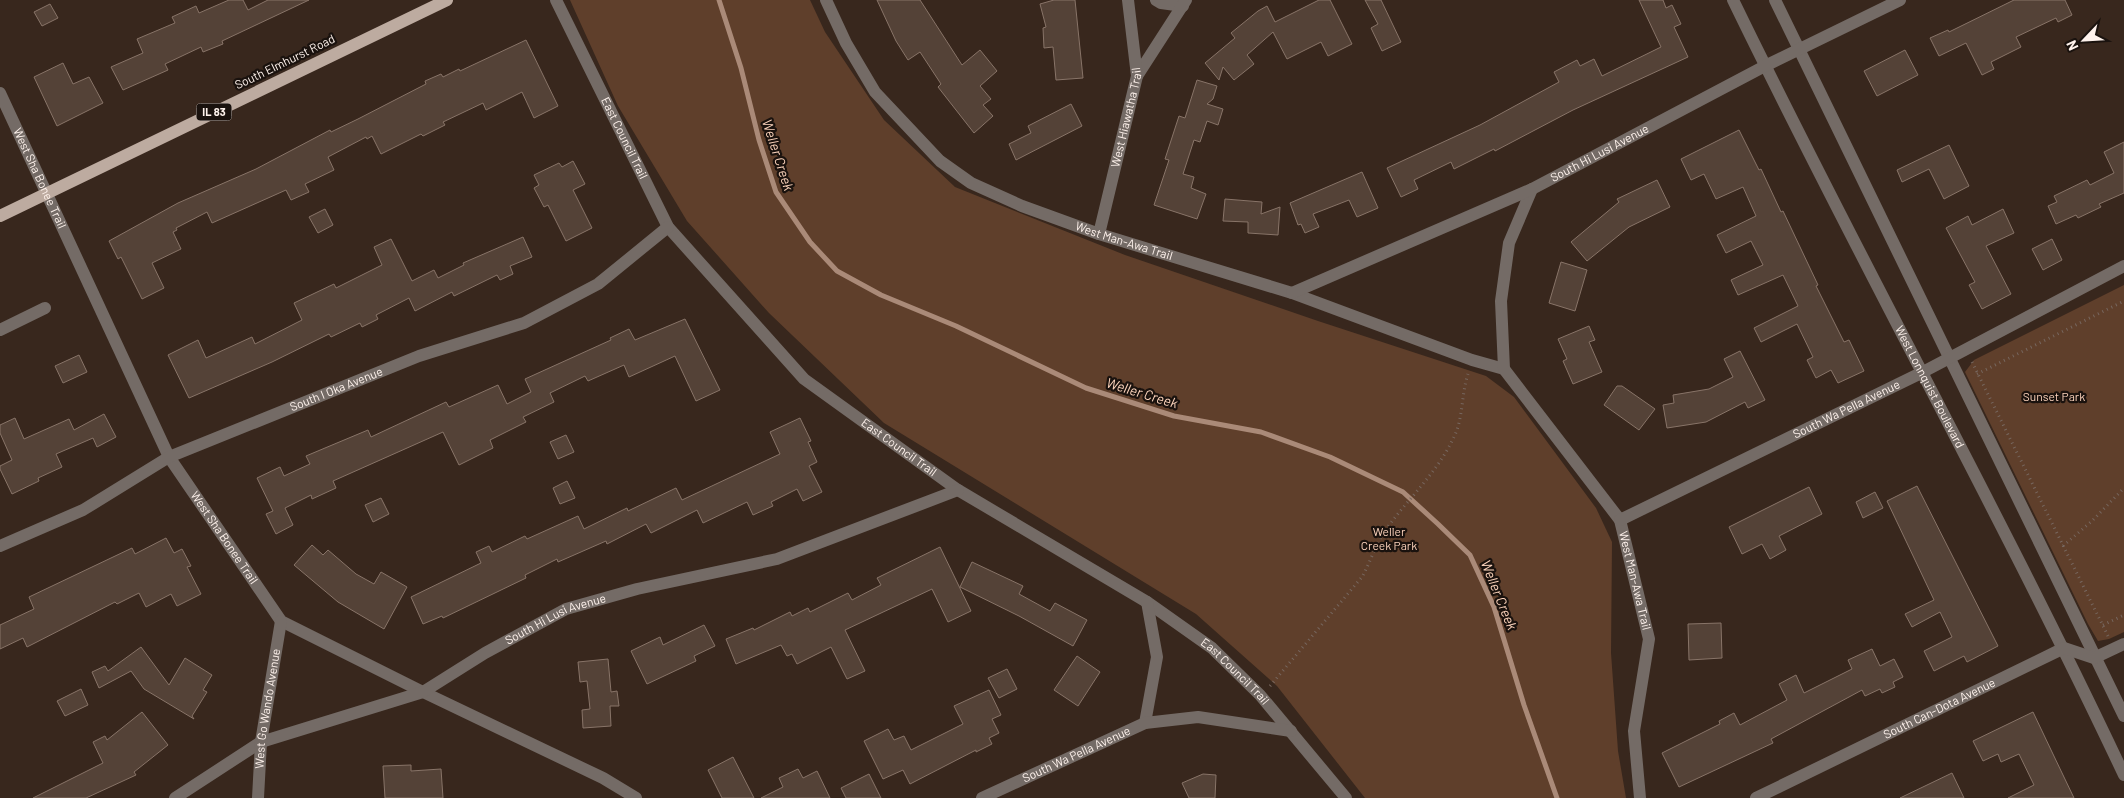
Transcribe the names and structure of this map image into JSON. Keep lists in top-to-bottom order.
{
  "streets": {
    "main road": ["South Elmhurst Road", "IL 83"],
    "street": [
      "West Hiawatha Trail",
      "East Council Trail",
      "South Hi Lusi Avenue",
      "West Sha Bonee Trail",
      "West Man-Awa Trail",
      "West Lonnquist Boulevard",
      "South I Oka Avenue",
      "South Wa Pella Avenue",
      "West Go Wando Avenue",
      "South Can-Dota Avenue"
    ]
  },
  "crossings": [
    ["South Elmhurst Road", "West Sha Bonee Trail"],
    ["West Hiawatha Trail", "West Man-Awa Trail"],
    ["East Council Trail", "South Hi Lusi Avenue"],
    ["East Council Trail", "South I Oka Avenue"],
    ["East Council Trail", "South Wa Pella Avenue"],
    ["South Hi Lusi Avenue", "West Sha Bonee Trail"],
    ["South Hi Lusi Avenue", "West Man-Awa Trail"],
    ["South Hi Lusi Avenue", "West Lonnquist Boulevard"],
    ["South Hi Lusi Avenue", "West Go Wando Avenue"],
    ["West Sha Bonee Trail", "South I Oka Avenue"],
    ["West Sha Bonee Trail", "West Go Wando Avenue"],
    ["West Man-Awa Trail", "South Wa Pella Avenue"],
    ["West Lonnquist Boulevard", "South Wa Pella Avenue"],
    ["West Lonnquist Boulevard", "South Can-Dota Avenue"]
  ],
  "water": ["Weller Creek"],
  "parks": ["Sunset Park", "Weller Creek Park"],
  "north": "bottom left"
}
